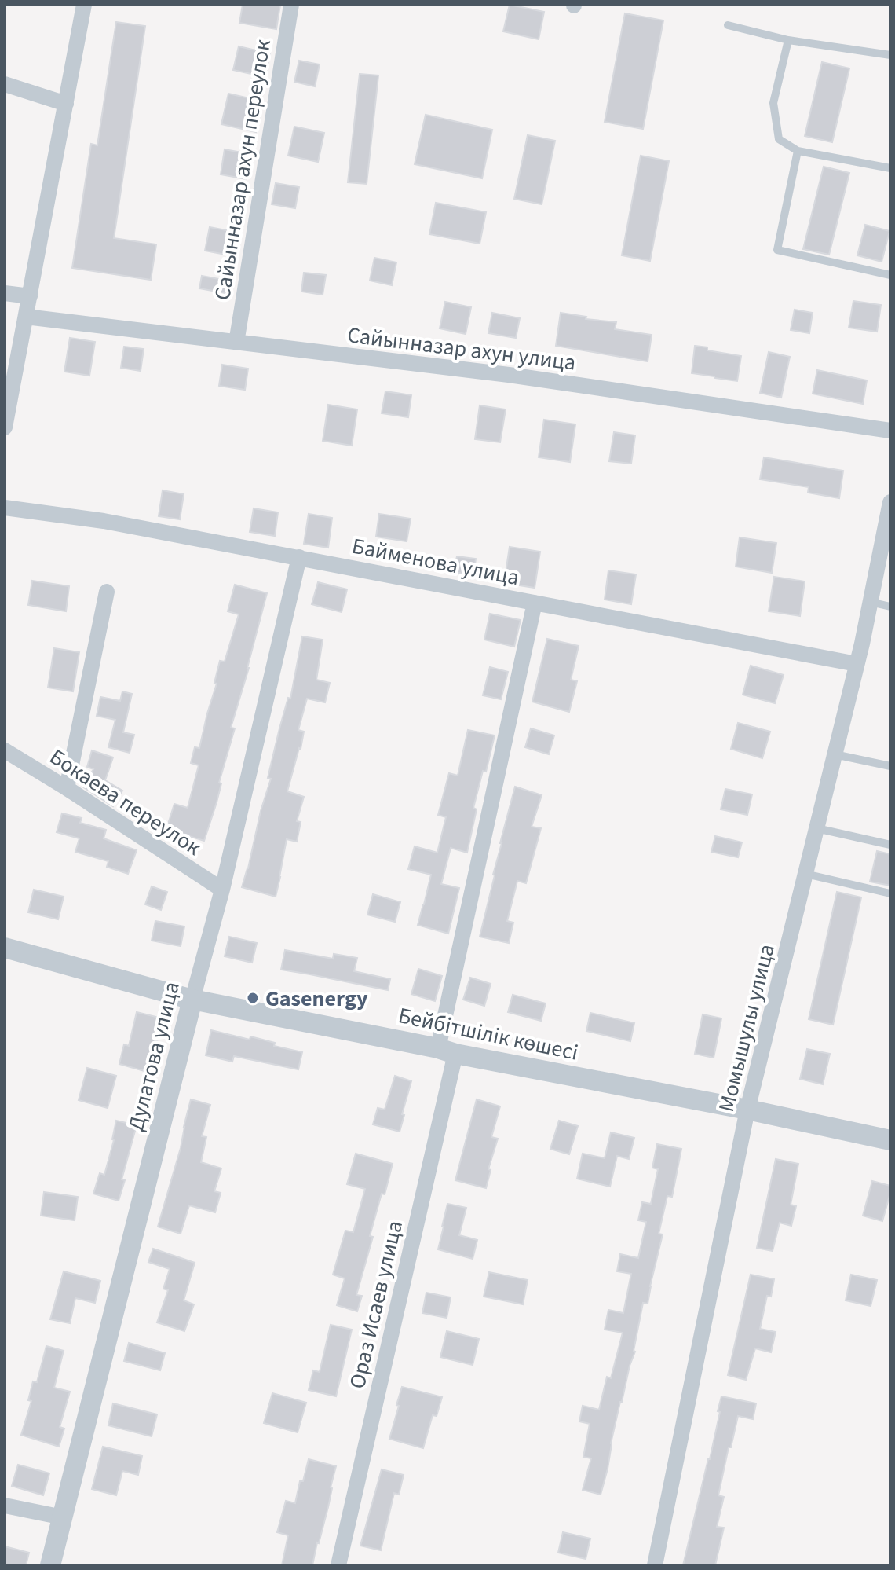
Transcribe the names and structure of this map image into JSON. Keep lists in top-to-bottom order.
{
  "streets": {
    "street": [
      "Сайынназар ахун переулок",
      "Сайынназар ахун улица",
      "Байменова улица",
      "Бокаева переулок",
      "Момышулы улица",
      "Бейбітшілік көшесі",
      "Дулатова улица",
      "Ораз Исаев улица"
    ]
  },
  "crossings": [
    ["Сайынназар ахун переулок", "Сайынназар ахун улица"],
    ["Байменова улица", "Момышулы улица"],
    ["Байменова улица", "Дулатова улица"],
    ["Байменова улица", "Ораз Исаев улица"],
    ["Бокаева переулок", "Дулатова улица"],
    ["Момышулы улица", "Бейбітшілік көшесі"],
    ["Бейбітшілік көшесі", "Дулатова улица"],
    ["Бейбітшілік көшесі", "Ораз Исаев улица"]
  ],
  "places": ["Gasenergy"]
}
